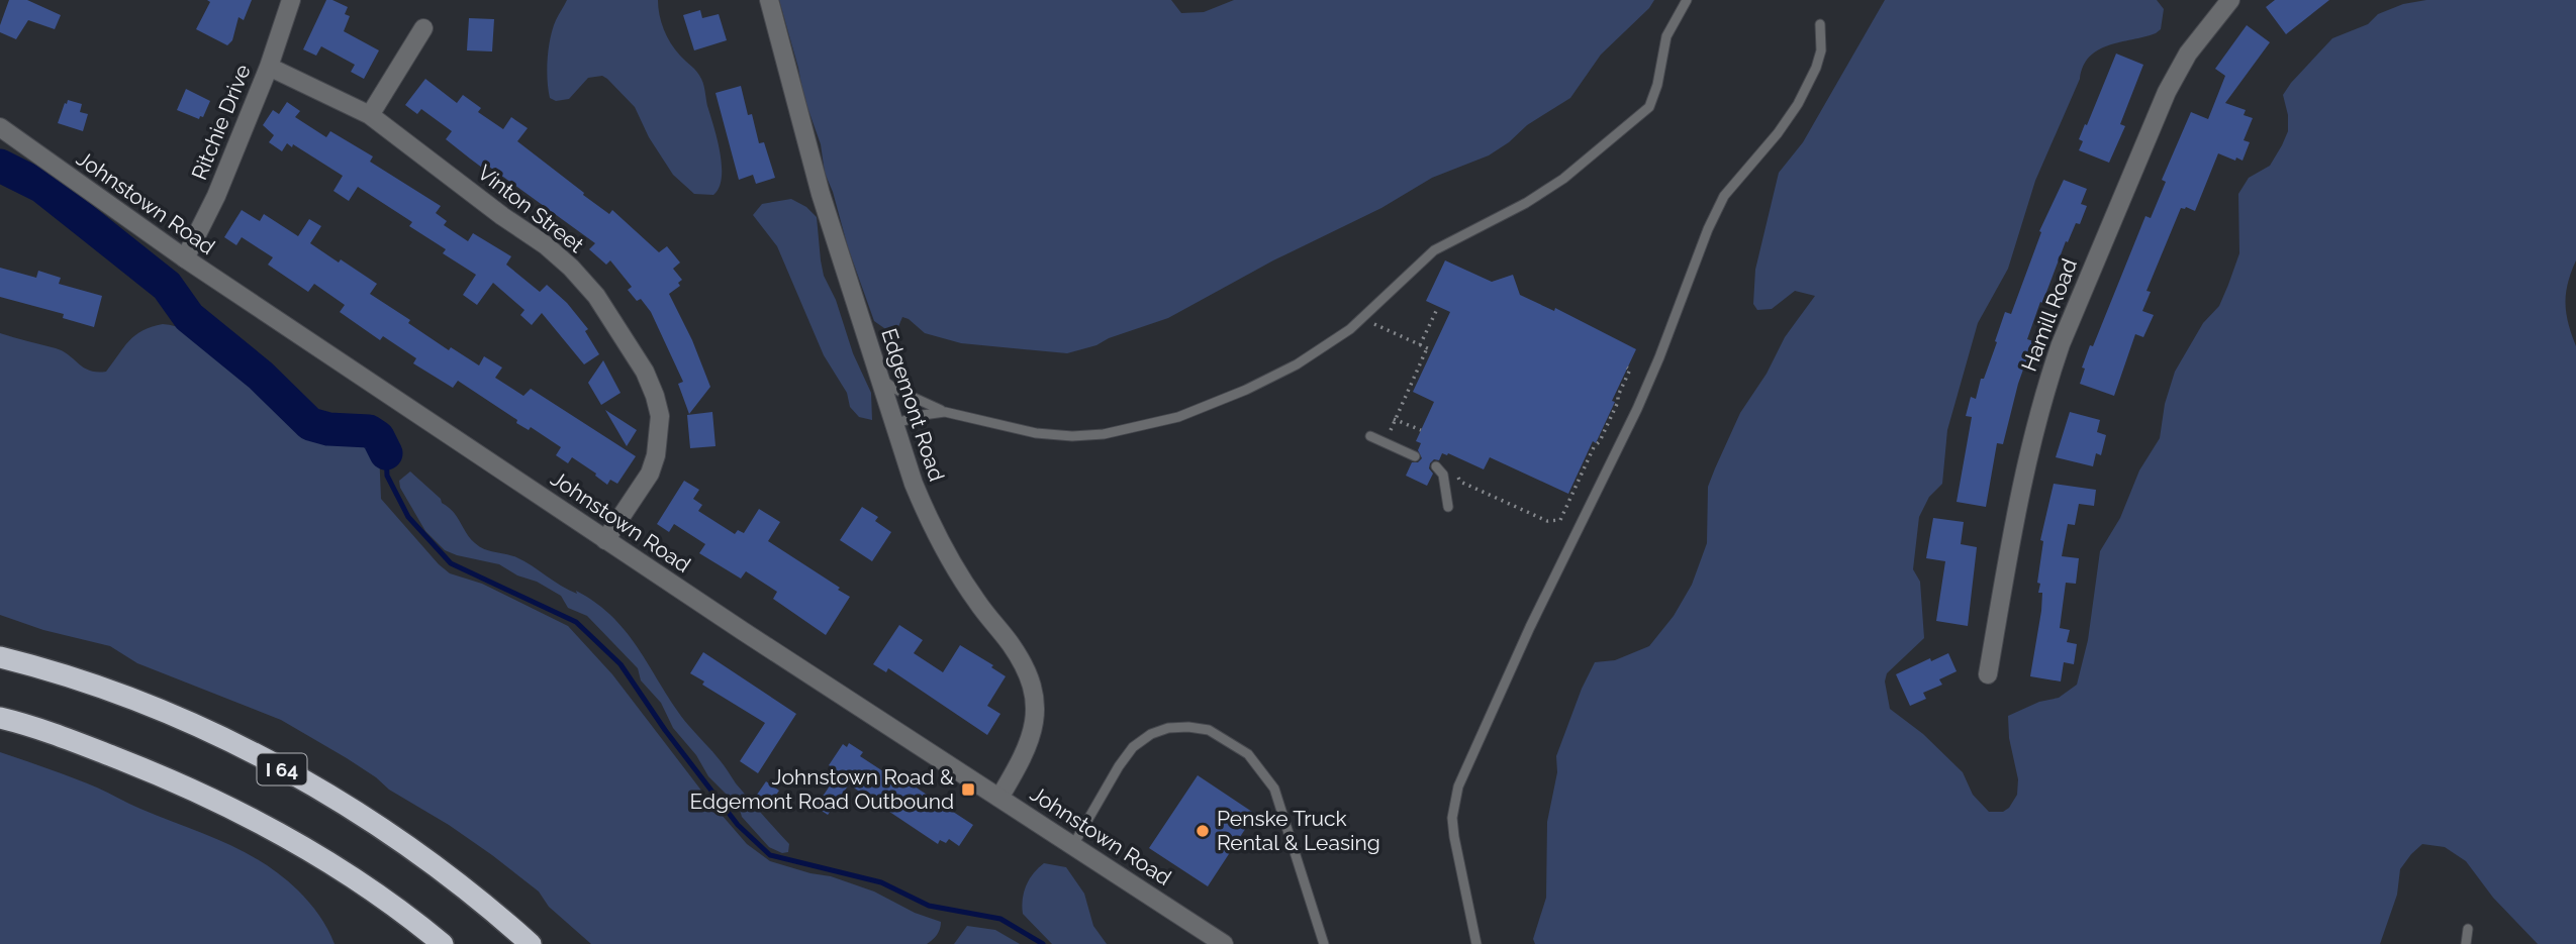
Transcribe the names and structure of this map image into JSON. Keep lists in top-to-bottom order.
{
  "streets": {
    "highway": ["I 64"],
    "street": [
      "Ritchie Drive",
      "Johnstown Road",
      "Vinton Street",
      "Hamill Road",
      "Edgemont Road"
    ]
  },
  "crossings": [
    ["Ritchie Drive", "Johnstown Road"],
    ["Ritchie Drive", "Vinton Street"],
    ["Johnstown Road", "Vinton Street"],
    ["Johnstown Road", "Edgemont Road"]
  ],
  "places": {
    "transit": ["Johnstown Road & Edgemont Road Outbound"],
    "other": ["Penske Truck Rental & Leasing"]
  }
}
